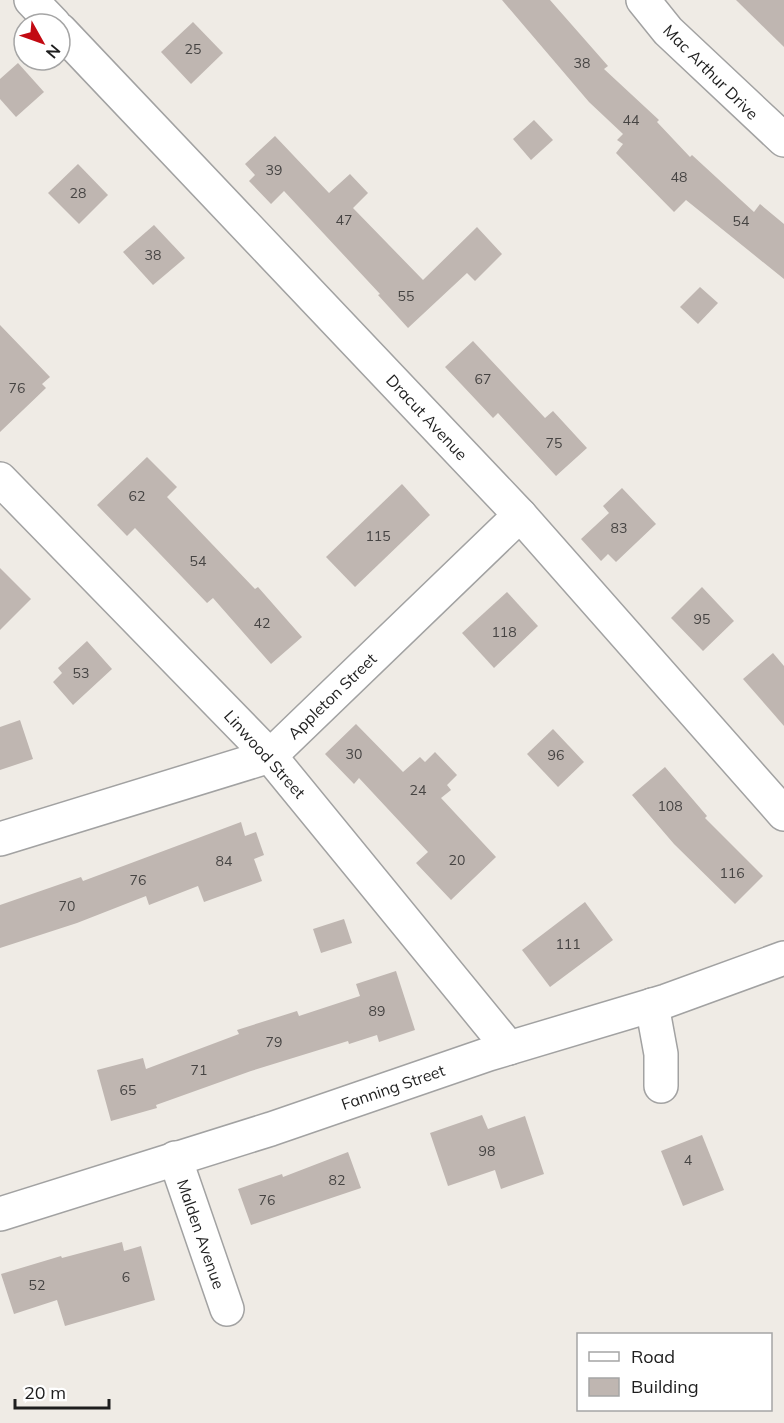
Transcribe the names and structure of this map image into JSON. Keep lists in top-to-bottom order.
{
  "streets": {
    "street": [
      "Mac Arthur Drive",
      "Dracut Avenue",
      "Appleton Street",
      "Linwood Street",
      "Fanning Street",
      "Malden Avenue"
    ]
  },
  "crossings": [
    ["Dracut Avenue", "Appleton Street"],
    ["Appleton Street", "Linwood Street"],
    ["Linwood Street", "Fanning Street"],
    ["Fanning Street", "Malden Avenue"]
  ],
  "house_numbers": [
    "25",
    "38",
    "44",
    "39",
    "48",
    "28",
    "47",
    "54",
    "38",
    "55",
    "67",
    "76",
    "75",
    "62",
    "83",
    "115",
    "54",
    "95",
    "42",
    "118",
    "53",
    "30",
    "96",
    "24",
    "108",
    "20",
    "84",
    "116",
    "76",
    "70",
    "111",
    "89",
    "79",
    "71",
    "65",
    "98",
    "4",
    "82",
    "76",
    "6",
    "52"
  ],
  "legend": ["Road", "Building"],
  "scale_bar": "20 m",
  "north": "bottom right"
}
